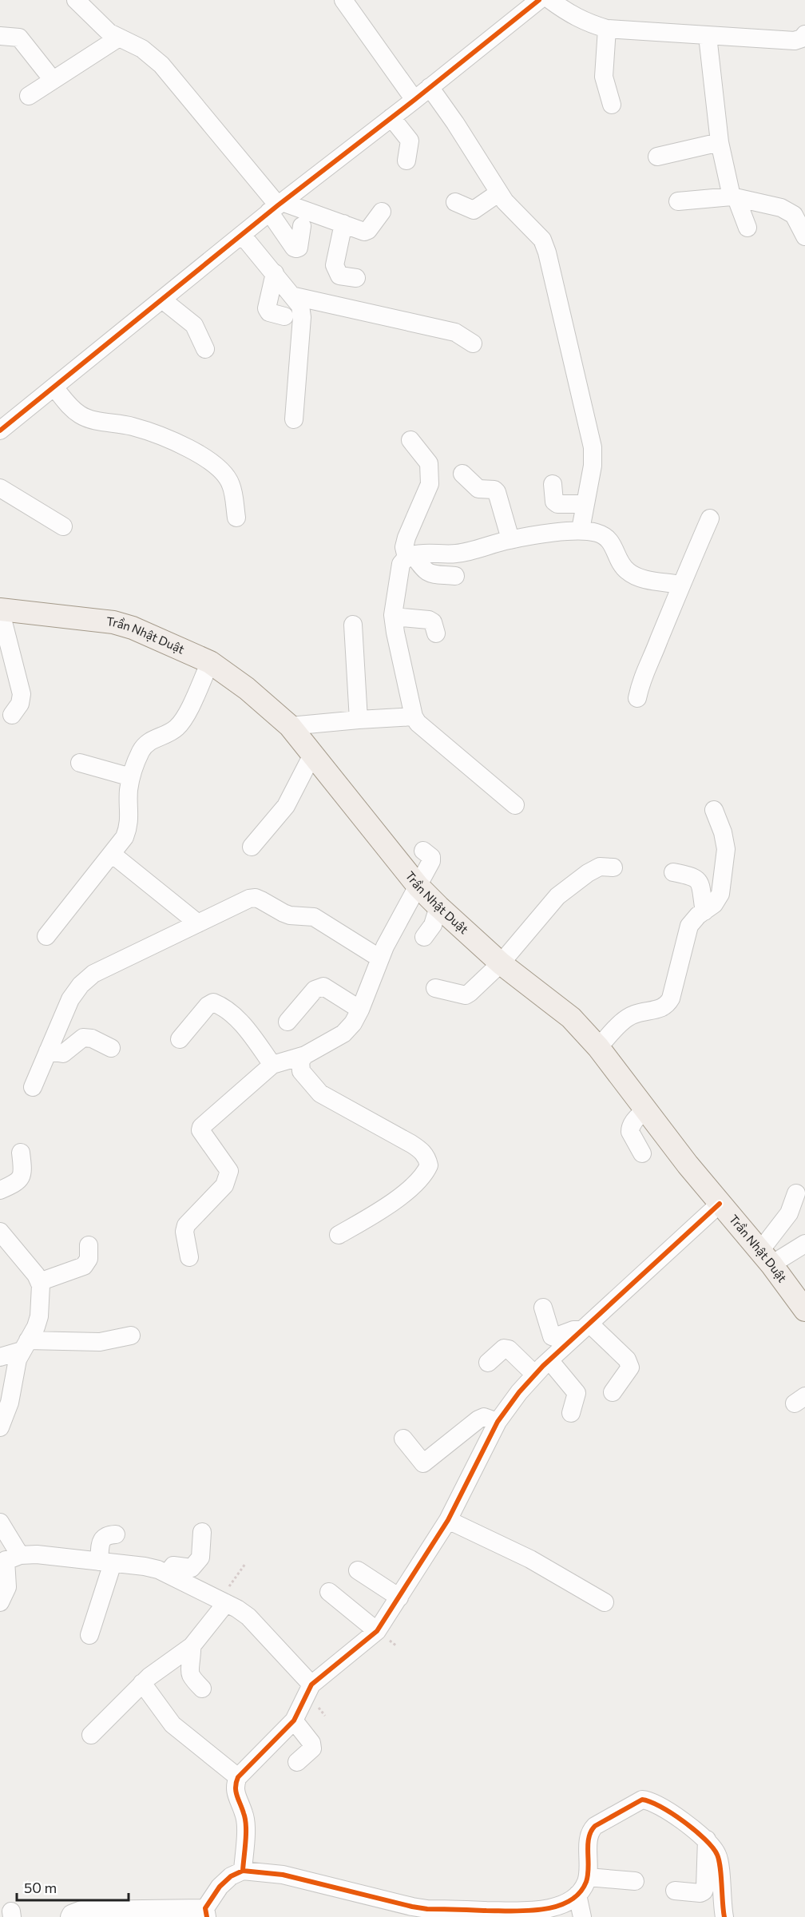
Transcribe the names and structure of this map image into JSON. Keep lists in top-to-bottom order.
{
  "streets": {
    "main road": ["Trần Nhật Duật"]
  },
  "scale_bar": "50 m"
}
